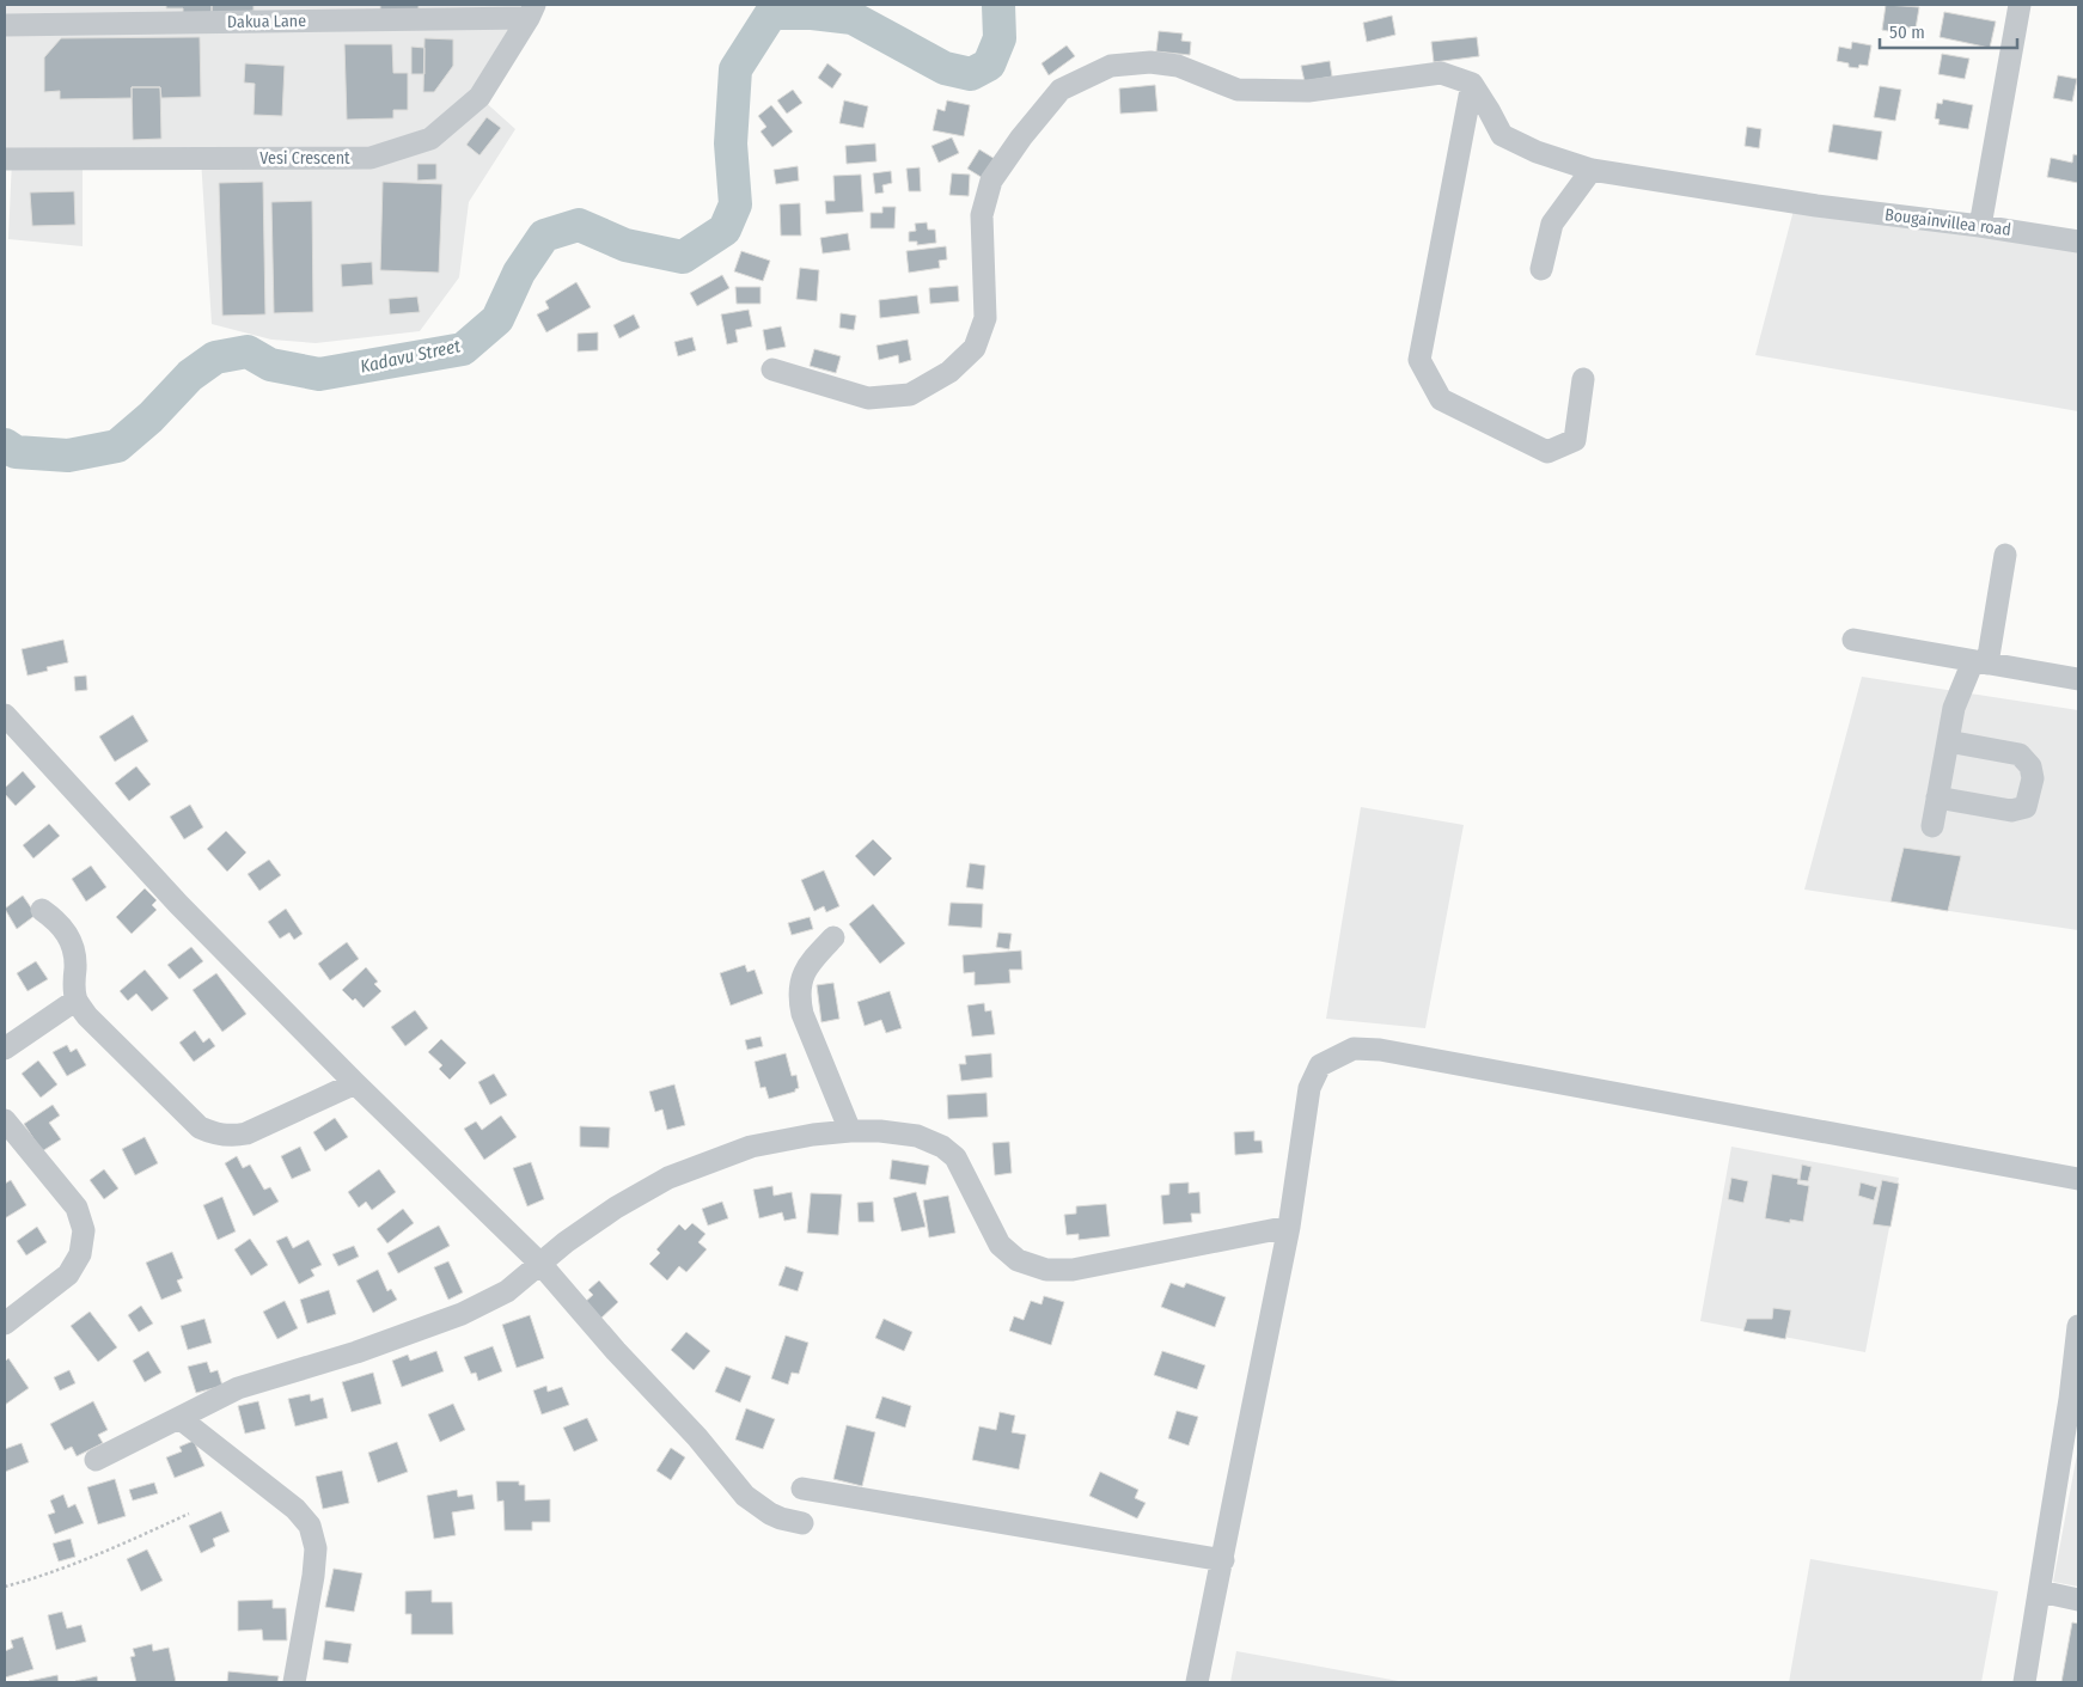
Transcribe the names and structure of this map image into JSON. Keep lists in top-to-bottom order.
{
  "streets": {
    "street": ["Dakua Lane", "Vesi Crescent", "Bougainvillea road"]
  },
  "crossings": [
    ["Dakua Lane", "Vesi Crescent"]
  ],
  "water": ["Kadavu Street"],
  "scale_bar": "50 m"
}
